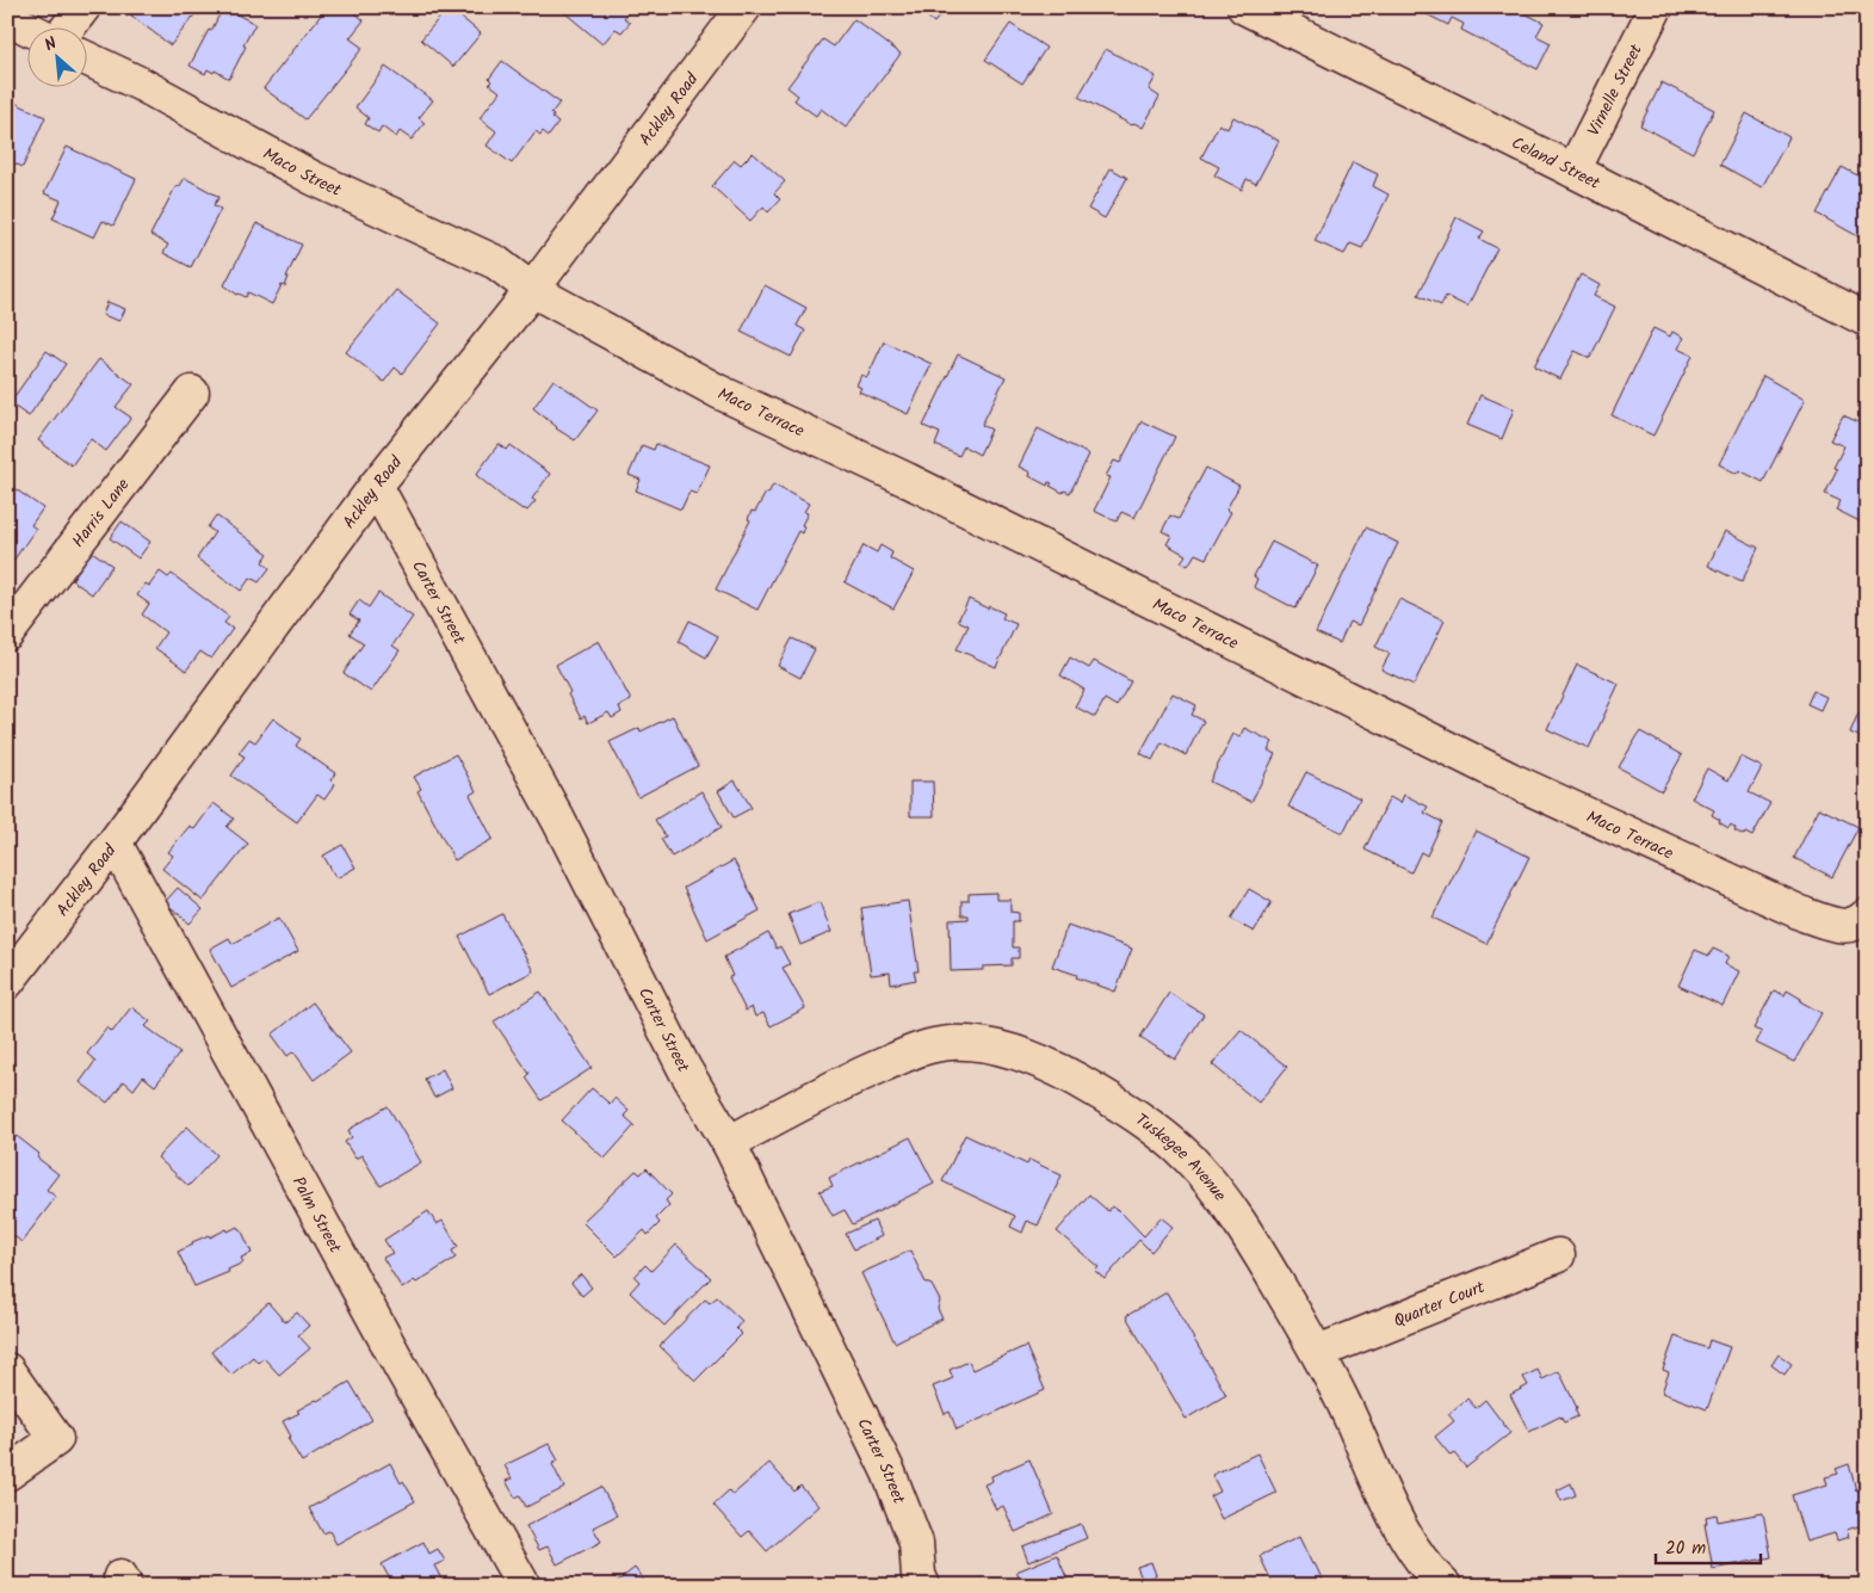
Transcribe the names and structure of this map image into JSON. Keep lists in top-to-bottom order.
{
  "streets": {
    "street": [
      "Virnelle Street",
      "Ackley Road",
      "Celand Street",
      "Maco Street",
      "Maco Terrace",
      "Harris Lane",
      "Carter Street",
      "Tuskegee Avenue",
      "Palm Street",
      "Quarter Court"
    ]
  },
  "crossings": [
    ["Virnelle Street", "Celand Street"],
    ["Ackley Road", "Maco Street"],
    ["Ackley Road", "Maco Terrace"],
    ["Ackley Road", "Carter Street"],
    ["Ackley Road", "Palm Street"],
    ["Maco Street", "Maco Terrace"],
    ["Carter Street", "Tuskegee Avenue"],
    ["Tuskegee Avenue", "Quarter Court"]
  ],
  "scale_bar": "20 m",
  "north": "top left"
}
